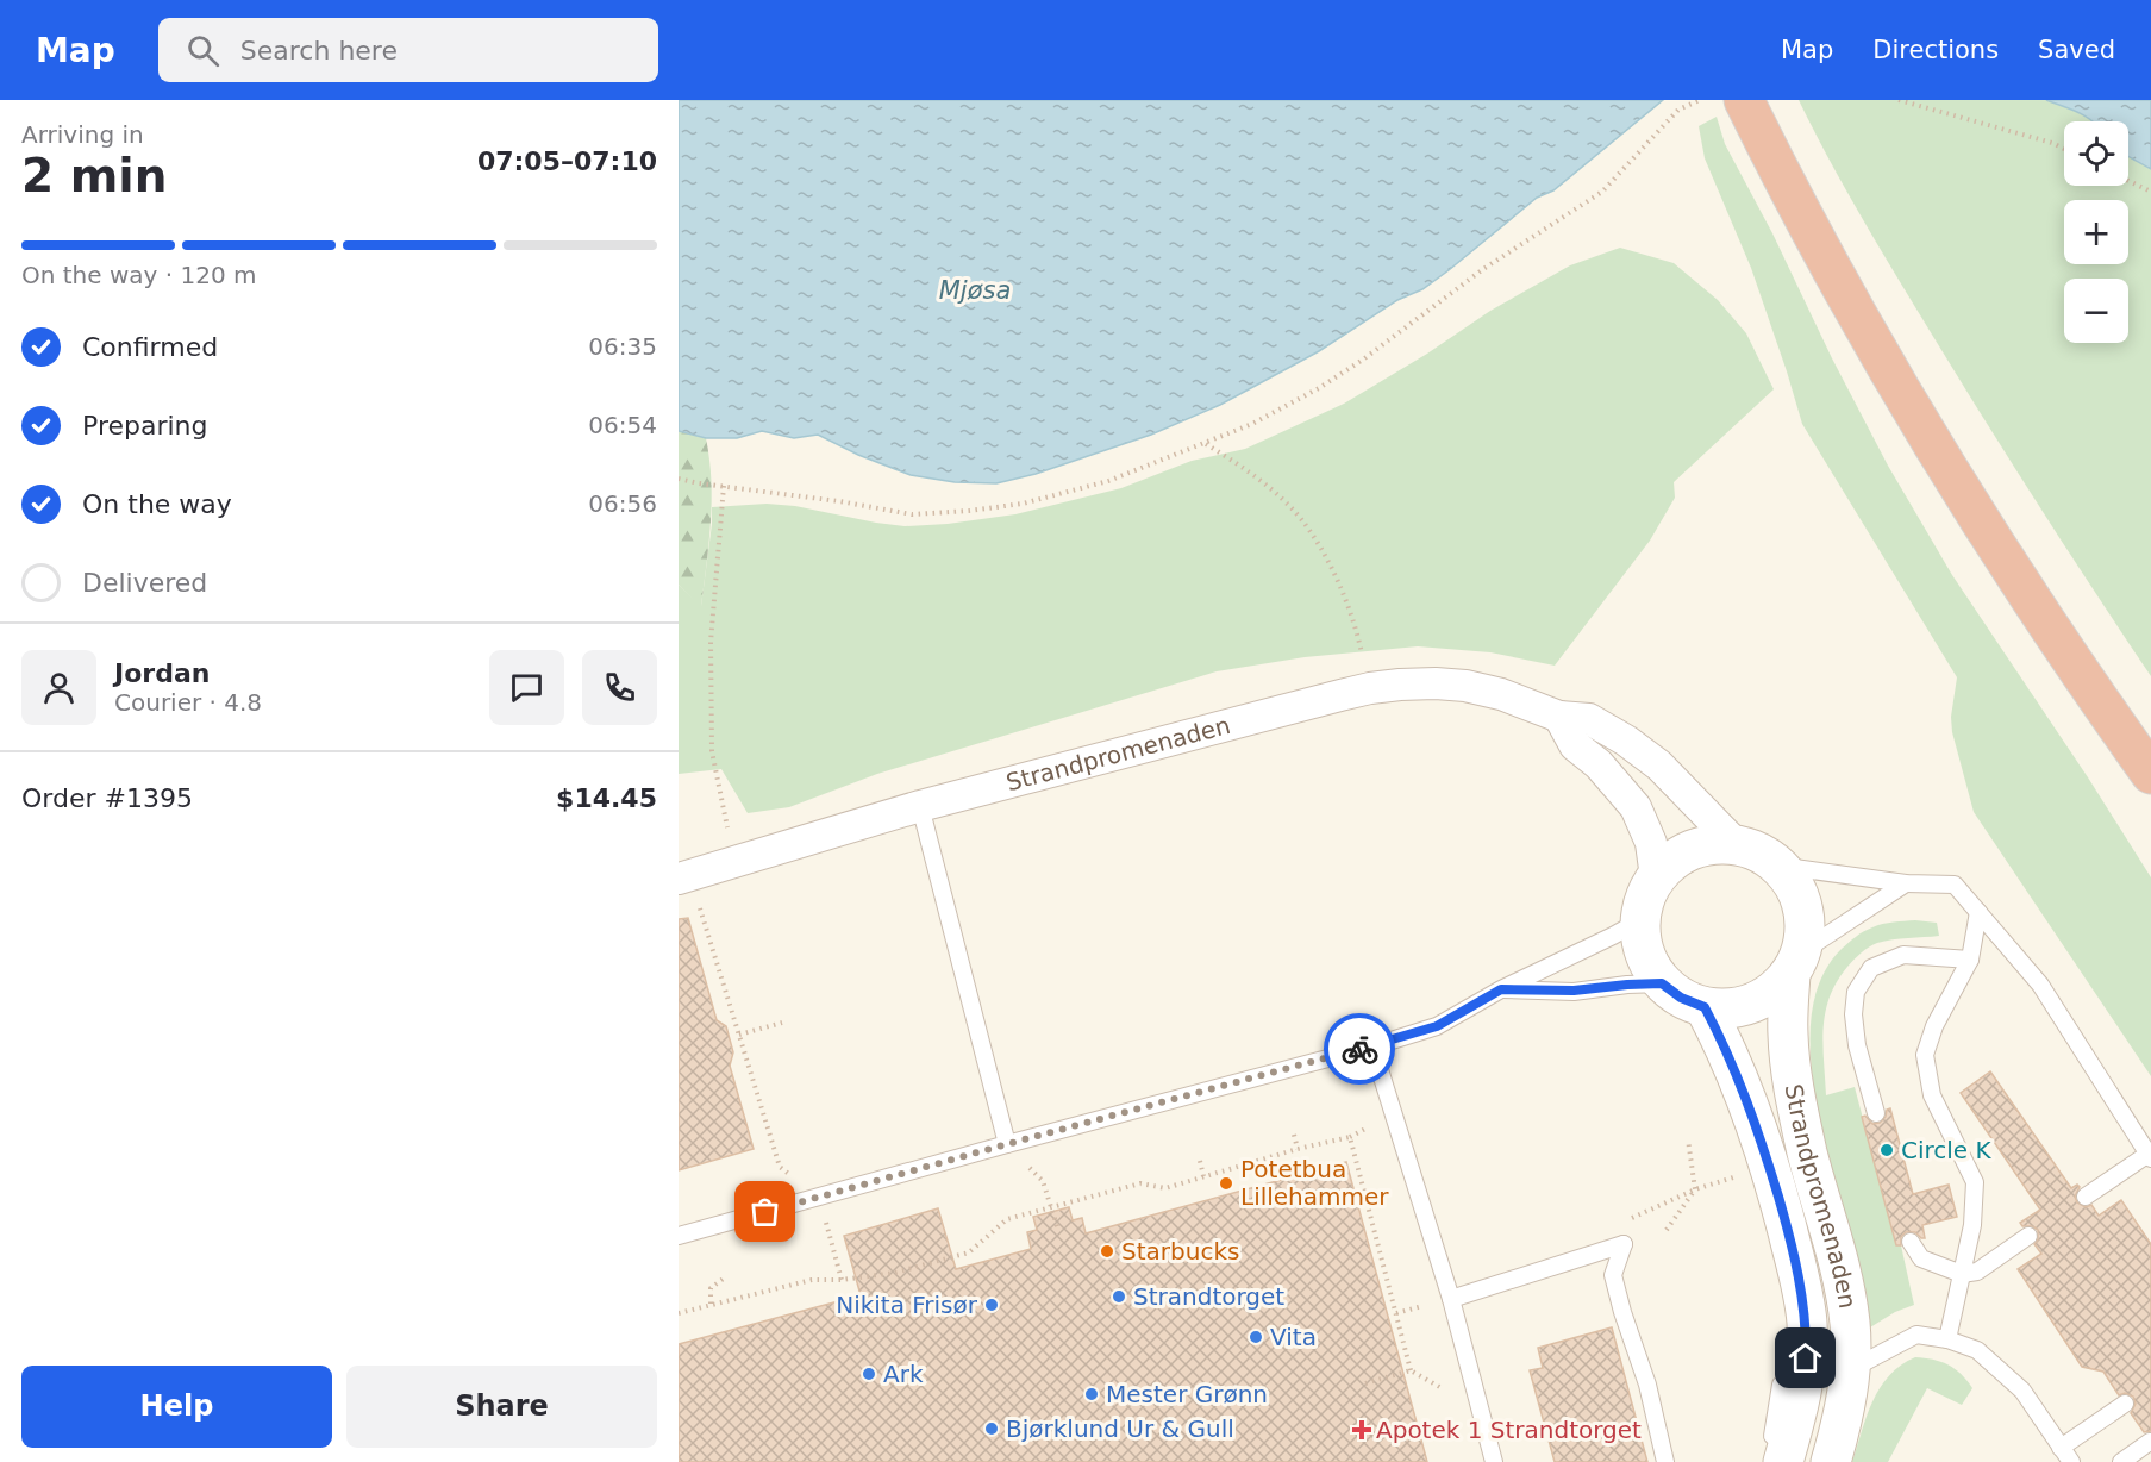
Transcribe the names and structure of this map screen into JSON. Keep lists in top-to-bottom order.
{
  "streets": {
    "street": ["Strandpromenaden"]
  },
  "water": ["Mjøsa"],
  "places": {
    "other": [
      "Circle K",
      "Potetbua Lillehammer",
      "Starbucks",
      "Strandtorget",
      "Nikita Frisør",
      "Vita",
      "Ark",
      "Mester Grønn",
      "Bjørklund Ur & Gull"
    ],
    "health": ["Apotek 1 Strandtorget"]
  },
  "page": {
    "header": "Map",
    "search": "Search here",
    "nav": ["Map", "Directions", "Saved"],
    "heading": ["2 min", "Arriving in", "07:05–07:10"],
    "panel": [
      "Jordan",
      "Courier · 4.8",
      "Order #1395",
      "$14.45"
    ],
    "map_buttons": ["+", "−"],
    "bar": "On the way · 120 m",
    "list": [
      ["Confirmed", "06:35"],
      ["Preparing", "06:54"],
      ["On the way", "06:56"],
      "Delivered"
    ],
    "buttons": ["Help", "Share"]
  }
}
